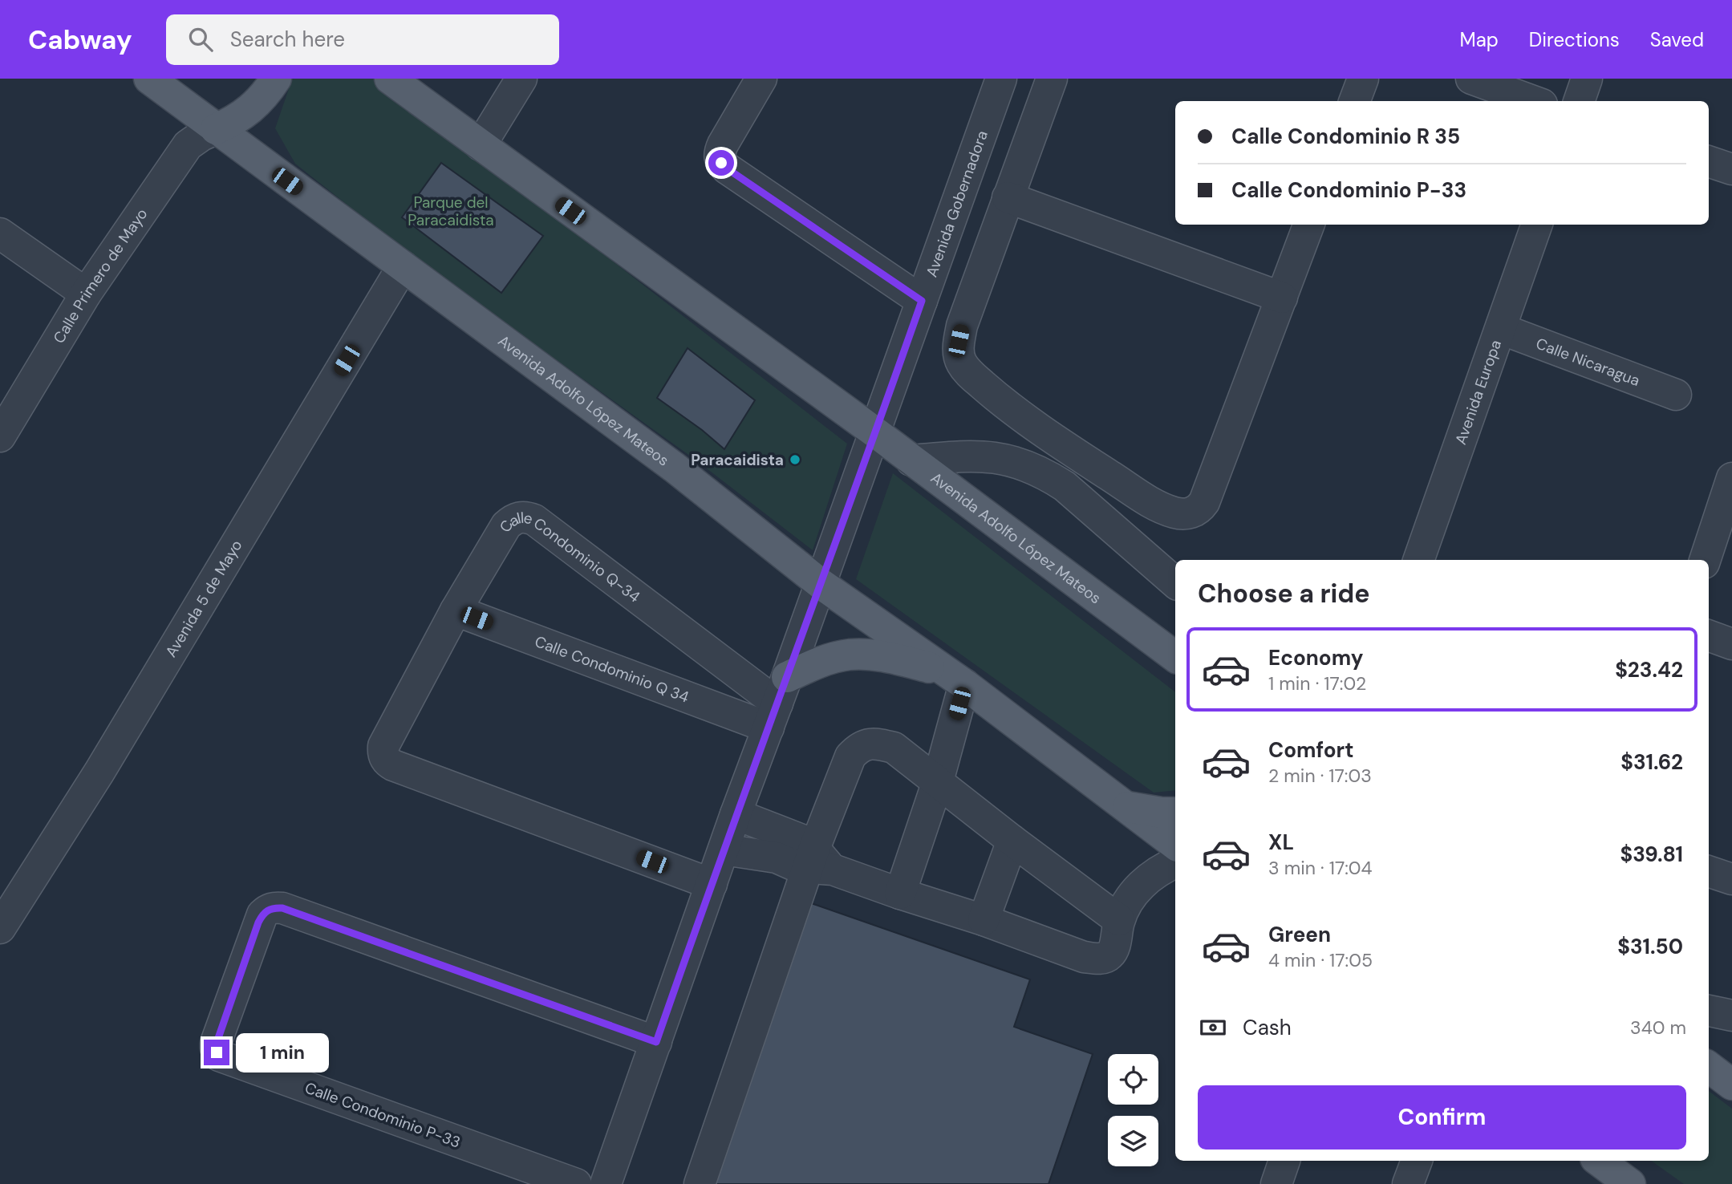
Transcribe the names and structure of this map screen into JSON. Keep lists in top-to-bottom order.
{
  "streets": {
    "main road": ["Avenida Adolfo López Mateos"],
    "street": [
      "Avenida Gobernadora",
      "Calle Primero de Mayo",
      "Calle Nicaragua",
      "Avenida Europa",
      "Calle Condominio Q-34",
      "Avenida 5 de Mayo",
      "Calle Condominio Q 34",
      "Calle Condominio P-33"
    ]
  },
  "crossings": [
    ["Avenida Gobernadora", "Avenida Adolfo López Mateos"],
    ["Avenida Gobernadora", "Calle Condominio Q-34"],
    ["Avenida Gobernadora", "Calle Condominio Q 34"],
    ["Avenida Gobernadora", "Calle Condominio P-33"],
    ["Calle Primero de Mayo", "Avenida Adolfo López Mateos"],
    ["Calle Nicaragua", "Avenida Europa"],
    ["Avenida Adolfo López Mateos", "Avenida 5 de Mayo"],
    ["Calle Condominio Q-34", "Calle Condominio Q 34"]
  ],
  "parks": ["Parque del Paracaidista"],
  "places": ["Paracaidista"],
  "page": {
    "header": "Cabway",
    "search": "Search here",
    "nav": ["Map", "Directions", "Saved"],
    "banner": ["Calle Condominio R 35", "Calle Condominio P-33"],
    "heading": "Choose a ride",
    "list": [
      {
        "name": "Economy",
        "note": "1 min · 17:02",
        "value": "$23.42"
      },
      {
        "name": "Comfort",
        "note": "2 min · 17:03",
        "value": "$31.62"
      },
      {
        "name": "XL",
        "note": "3 min · 17:04",
        "value": "$39.81"
      },
      {
        "name": "Green",
        "note": "4 min · 17:05",
        "value": "$31.50"
      }
    ],
    "pay": ["Cash", "340 m"],
    "bubble": "1 min",
    "buttons": "Confirm"
  }
}
